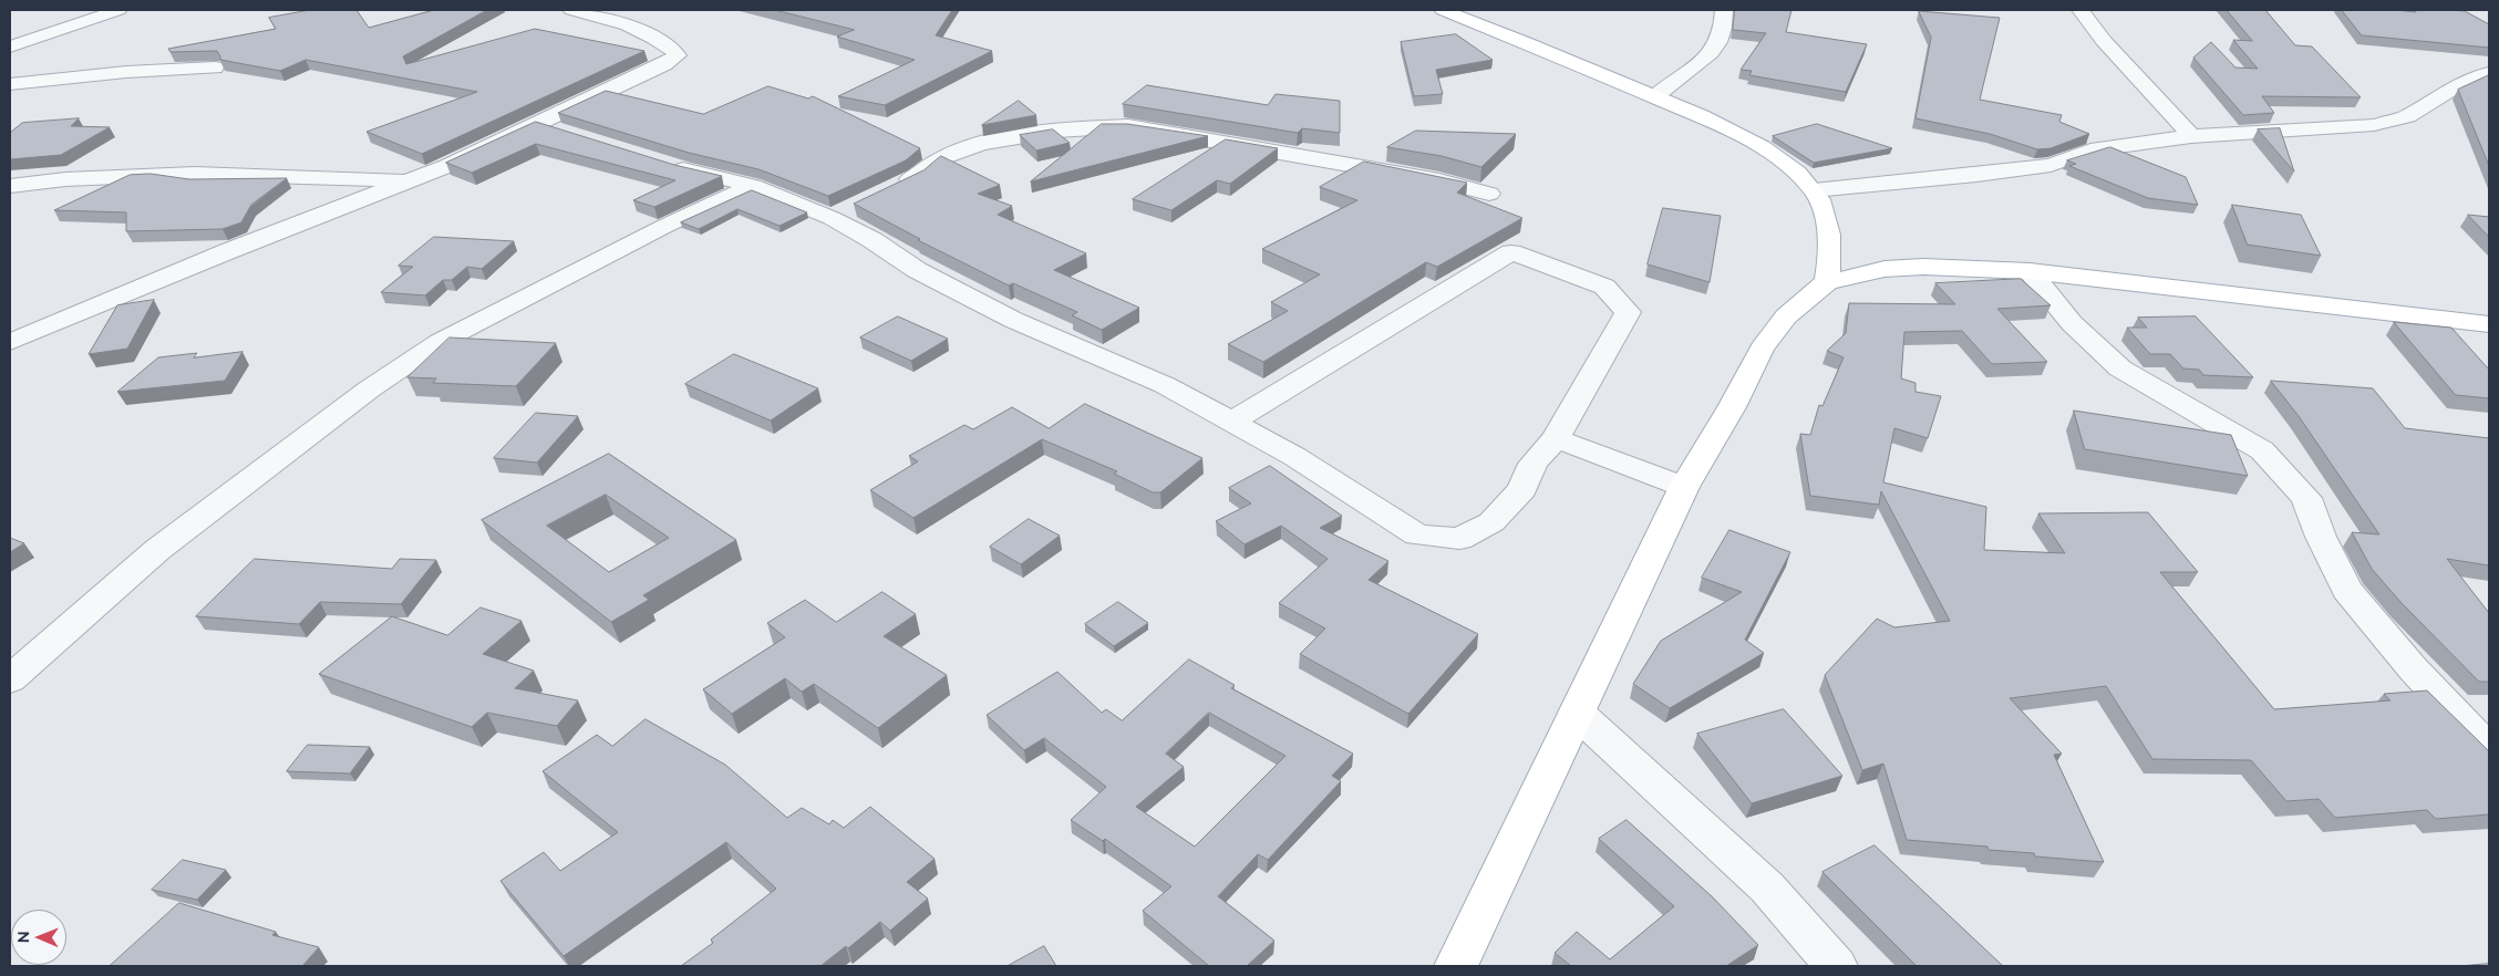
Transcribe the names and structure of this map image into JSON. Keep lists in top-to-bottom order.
{
  "north": "left"
}
